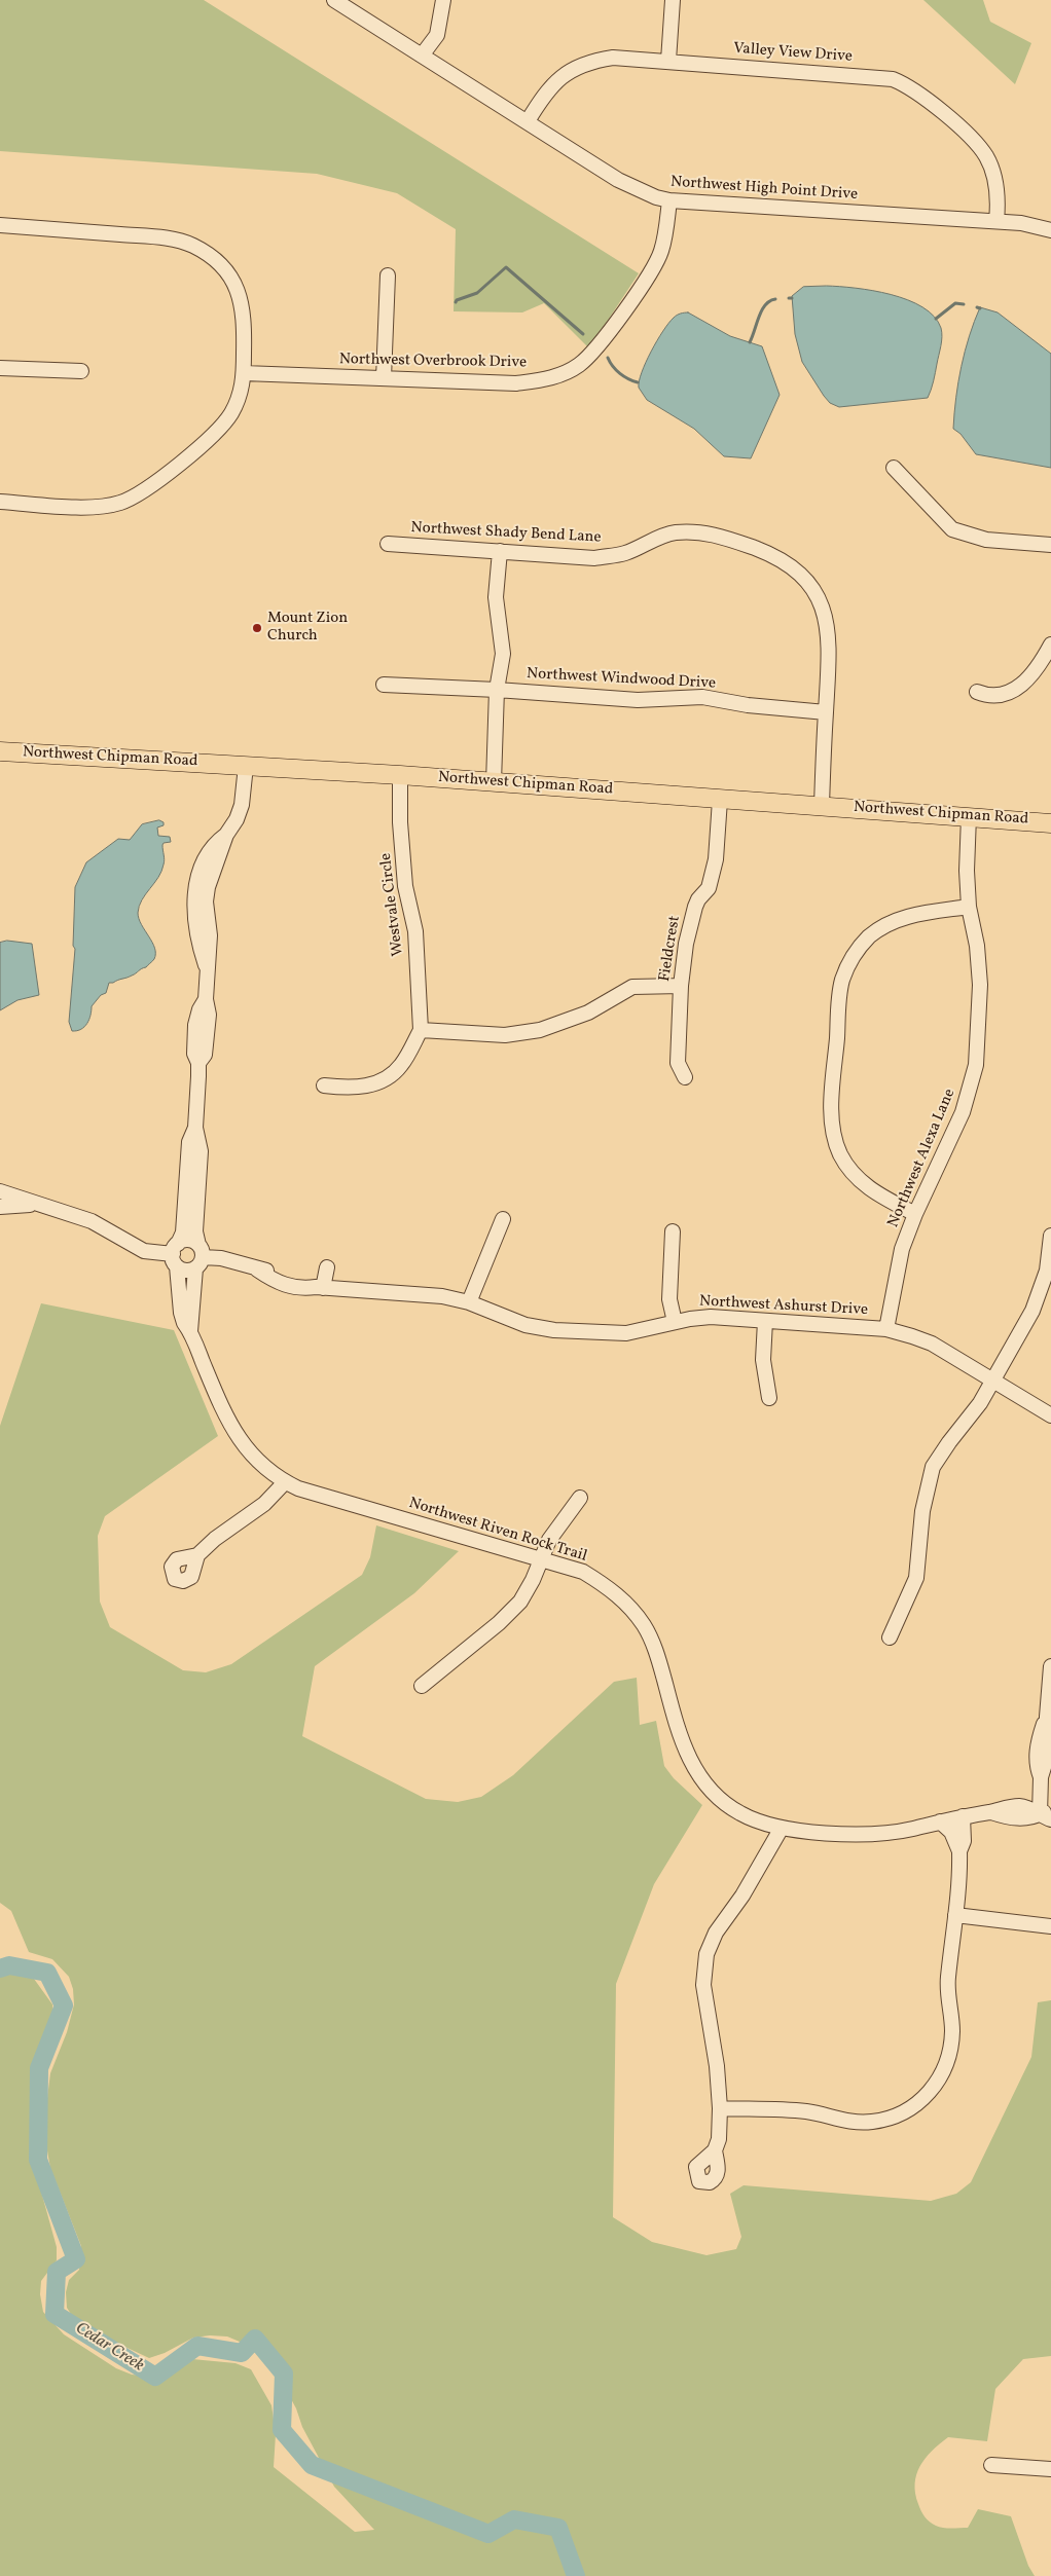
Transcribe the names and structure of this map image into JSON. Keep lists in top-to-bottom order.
{
  "streets": {
    "main road": ["Northwest Chipman Road"],
    "street": [
      "Valley View Drive",
      "Northwest High Point Drive",
      "Northwest Overbrook Drive",
      "Northwest Shady Bend Lane",
      "Northwest Windwood Drive",
      "Westvale Circle",
      "Fieldcrest",
      "Northwest Alexa Lane",
      "Northwest Ashurst Drive",
      "Northwest Riven Rock Trail"
    ]
  },
  "crossings": [
    ["Valley View Drive", "Northwest High Point Drive"],
    ["Northwest High Point Drive", "Northwest Overbrook Drive"],
    ["Northwest Shady Bend Lane", "Northwest Windwood Drive"],
    ["Northwest Shady Bend Lane", "Northwest Chipman Road"],
    ["Northwest Chipman Road", "Westvale Circle"],
    ["Northwest Chipman Road", "Fieldcrest"],
    ["Northwest Chipman Road", "Northwest Alexa Lane"],
    ["Northwest Chipman Road", "Northwest Riven Rock Trail"],
    ["Northwest Alexa Lane", "Northwest Ashurst Drive"],
    ["Northwest Ashurst Drive", "Northwest Riven Rock Trail"]
  ],
  "water": ["Cedar Creek"],
  "places": ["Mount Zion Church"]
}
